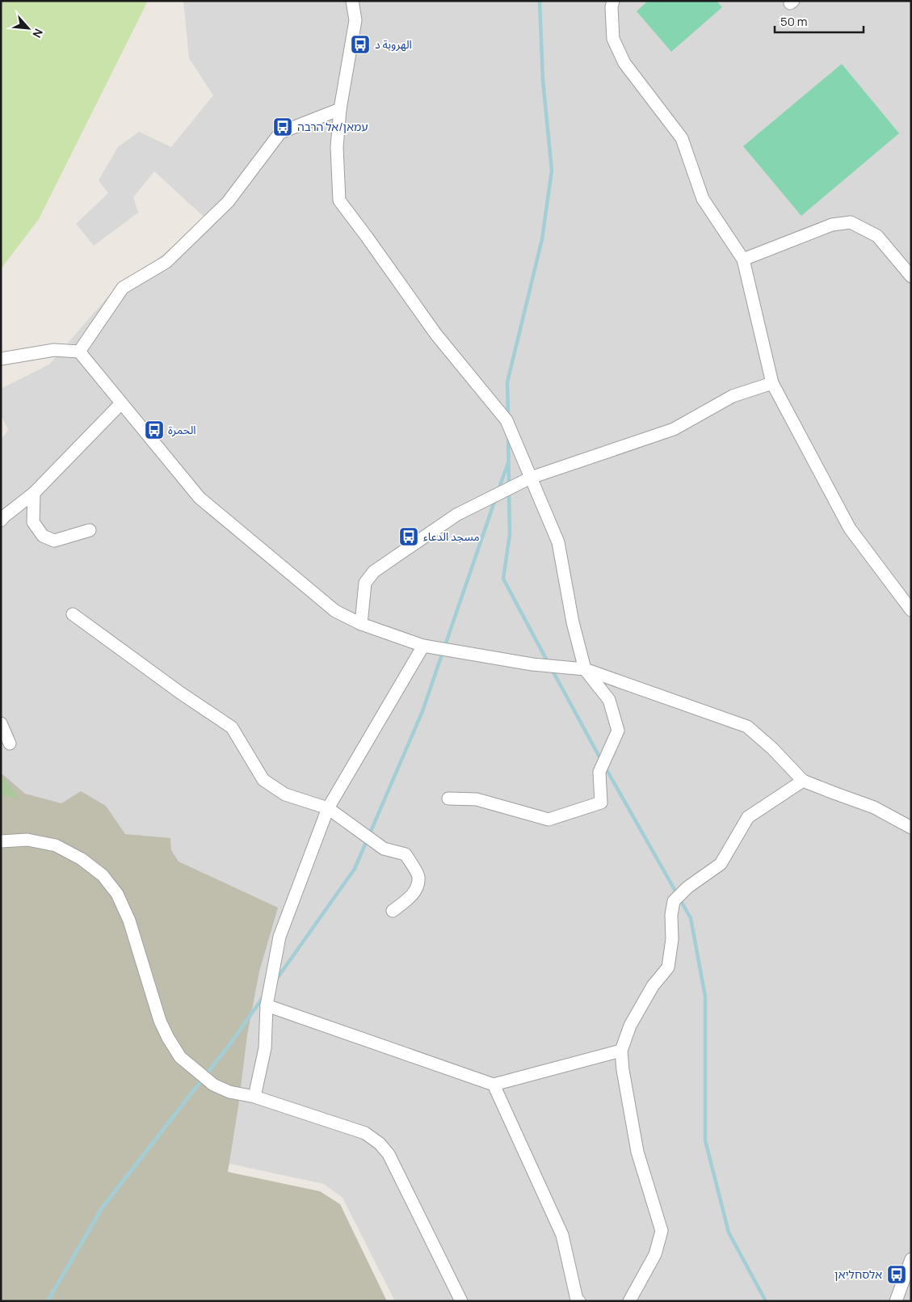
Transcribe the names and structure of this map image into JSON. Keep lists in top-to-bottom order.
{
  "places": {
    "bus stop": [
      "الهروبة د",
      "עמאן/אל הרבה",
      "الحمرة",
      "مسجد الدعاء",
      "אלסחליאן"
    ]
  },
  "scale_bar": "50 m",
  "north": "bottom right"
}
